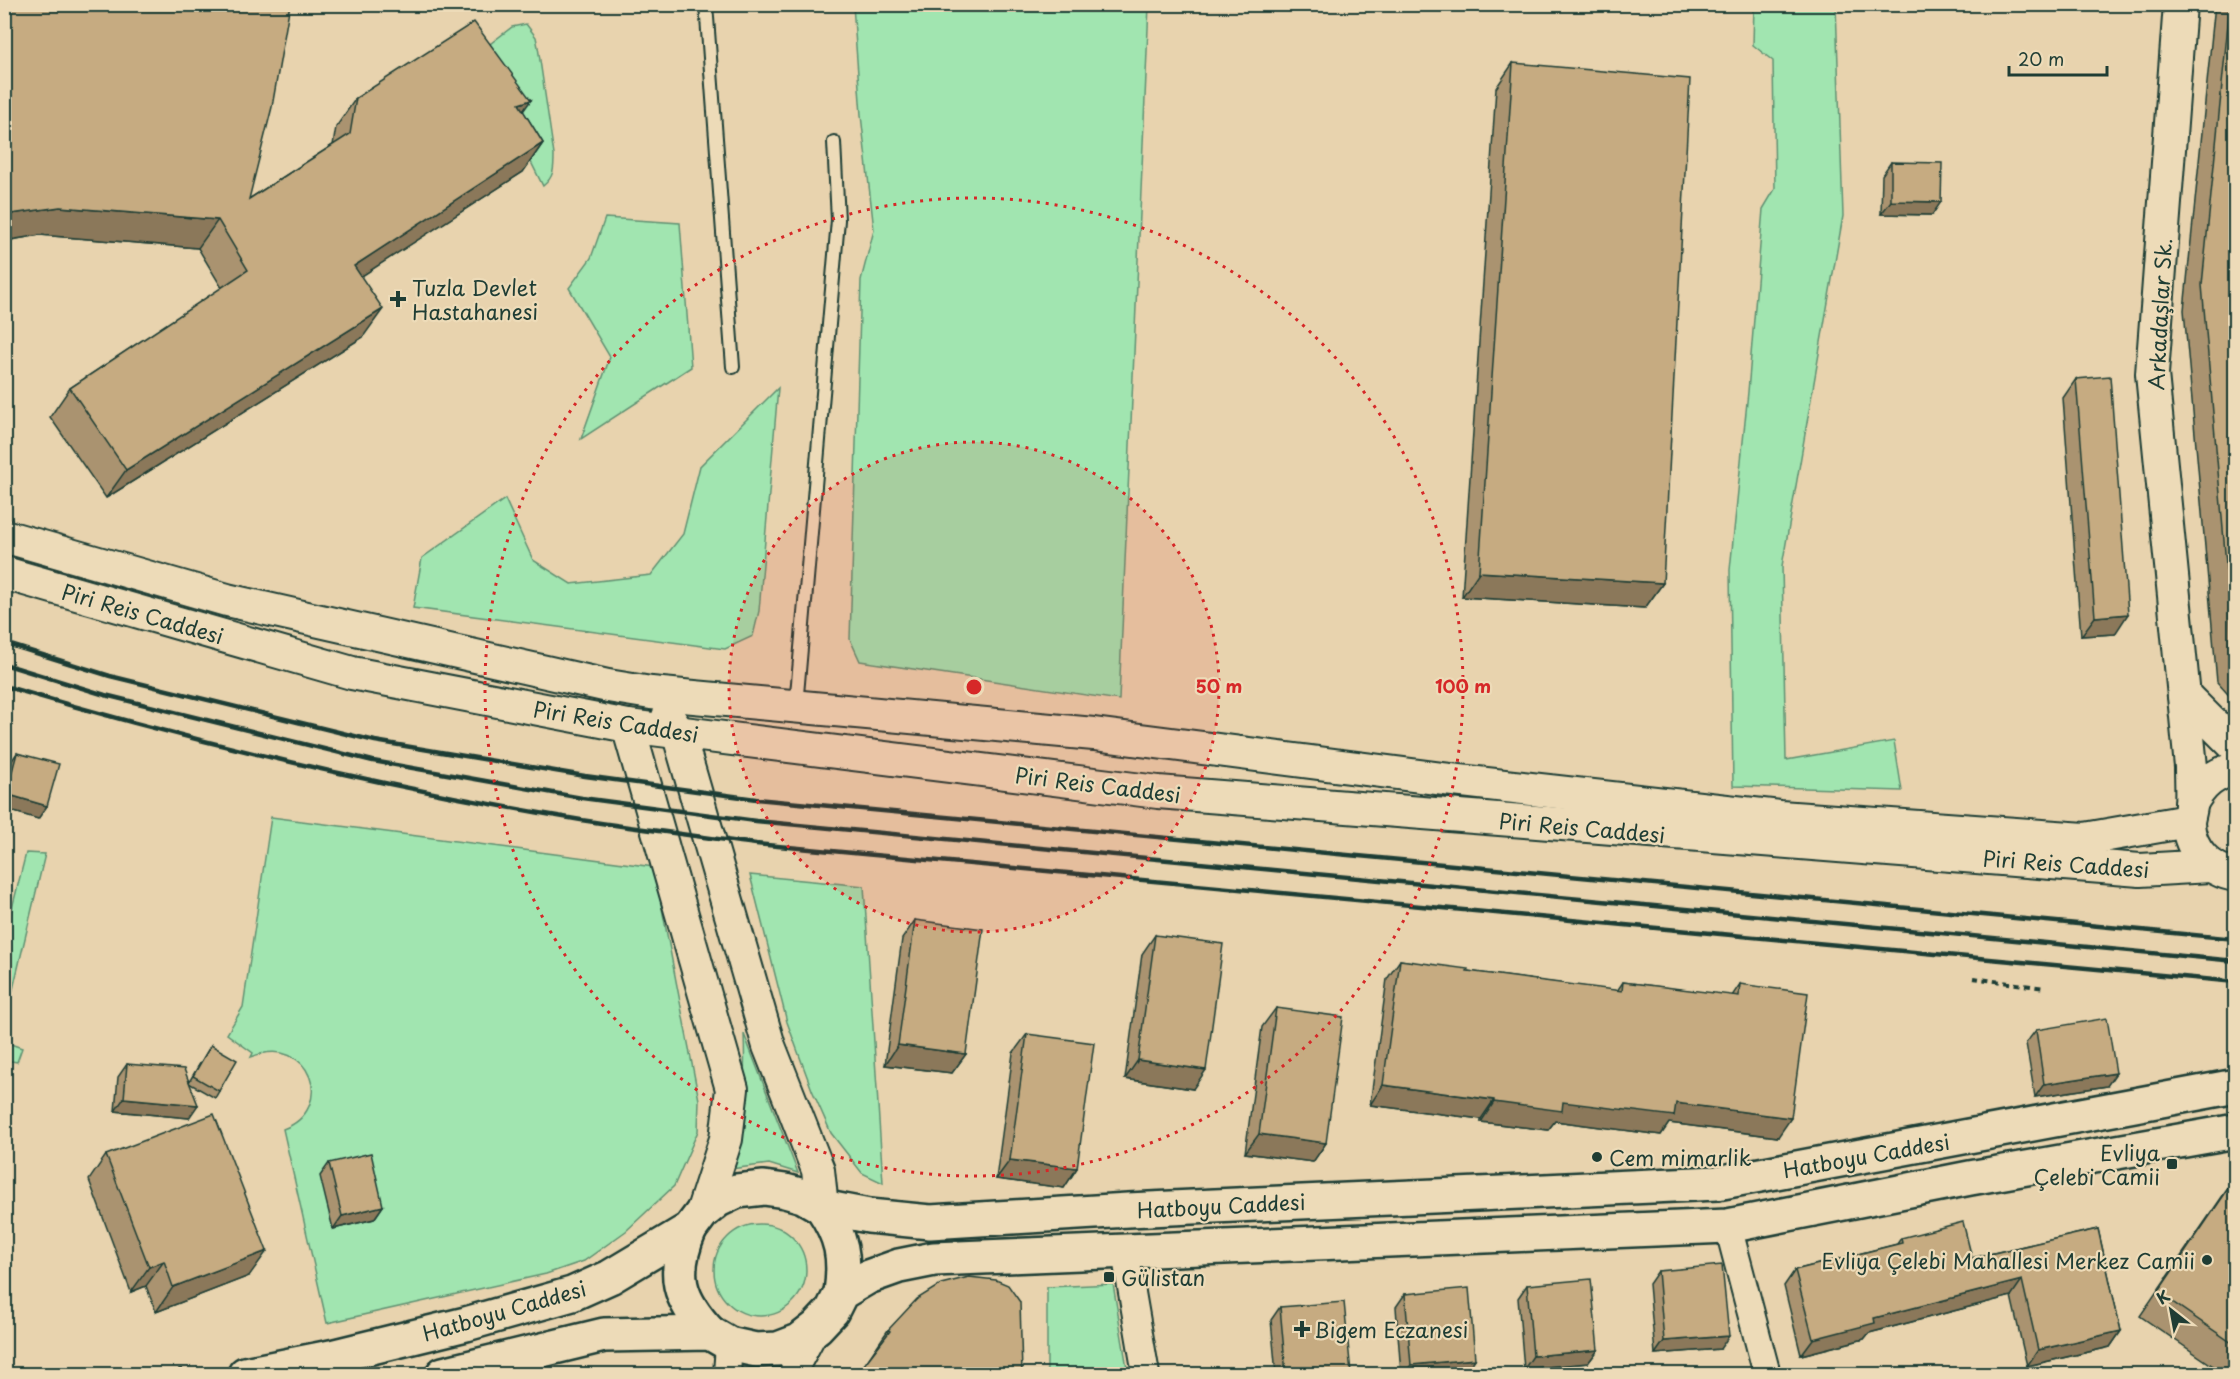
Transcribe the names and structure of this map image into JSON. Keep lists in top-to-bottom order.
{
  "streets": {
    "main road": ["Hatboyu Caddesi"],
    "street": ["Arkadaşlar Sk.", "Piri Reis Caddesi"]
  },
  "crossings": [
    ["Arkadaşlar Sk.", "Piri Reis Caddesi"]
  ],
  "places": {
    "health": ["Tuzla Devlet Hastahanesi", "Bigem Eczanesi"],
    "other": ["Cem mimarlik", "Evliya Çelebi Mahallesi Merkez Camii"],
    "transit": ["Evliya Çelebi Camii", "Gülistan"]
  },
  "scale_bar": "20 m",
  "north": "top left",
  "rings": ["50 m", "100 m"]
}
